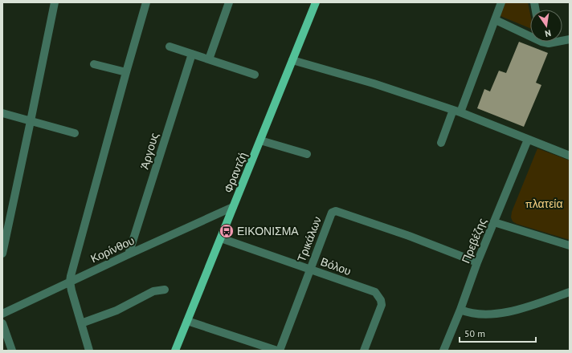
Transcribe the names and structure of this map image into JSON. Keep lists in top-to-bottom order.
{
  "streets": {
    "main road": ["Φραντζή"],
    "street": [
      "Άργους",
      "Τρικάλων",
      "Πρεβέζης",
      "Κορίνθου",
      "Βόλου"
    ]
  },
  "crossings": [
    ["Άργους", "Κορίνθου"],
    ["Φραντζή", "Κορίνθου"],
    ["Φραντζή", "Βόλου"],
    ["Τρικάλων", "Πρεβέζης"],
    ["Τρικάλων", "Βόλου"]
  ],
  "parks": ["πλατεία"],
  "places": {
    "bus stop": ["ΕΙΚΟΝΙΣΜΑ"]
  },
  "scale_bar": "50 m",
  "north": "bottom"
}
